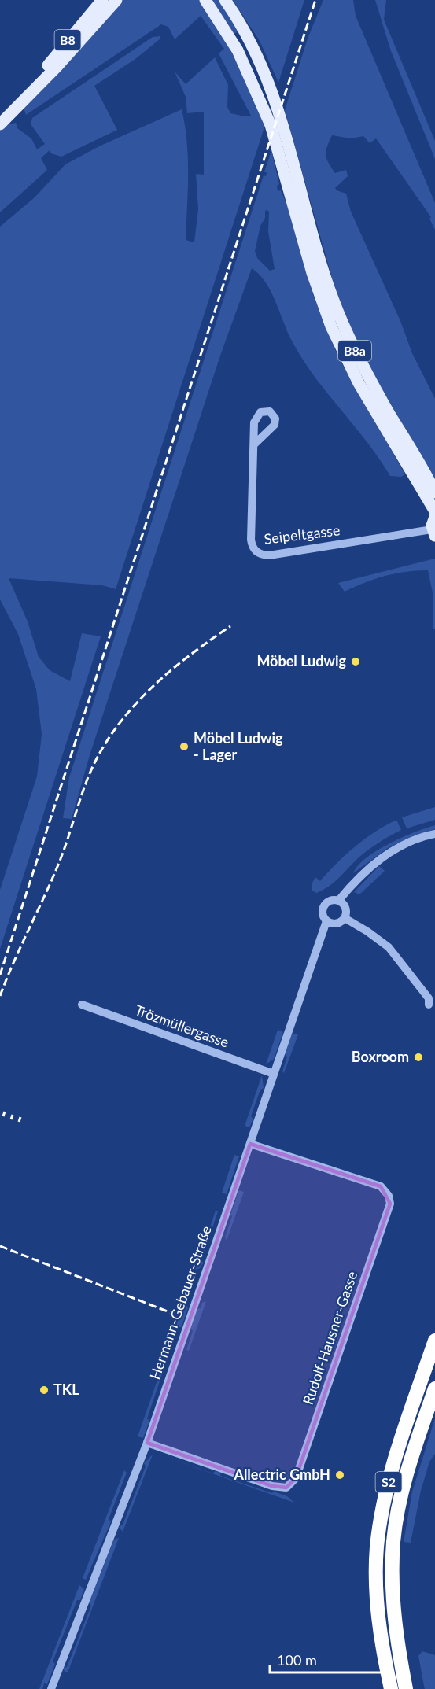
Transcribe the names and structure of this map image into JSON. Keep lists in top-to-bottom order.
{
  "streets": {
    "highway": ["S2"],
    "main road": ["B8", "B8a"],
    "street": [
      "Seipeltgasse",
      "Trözmüllergasse",
      "Hermann-Gebauer-Straße",
      "Rudolf-Hausner-Gasse"
    ]
  },
  "crossings": [
    ["Trözmüllergasse", "Hermann-Gebauer-Straße"],
    ["Hermann-Gebauer-Straße", "Rudolf-Hausner-Gasse"]
  ],
  "places": [
    "Möbel Ludwig",
    "Möbel Ludwig - Lager",
    "Boxroom",
    "TKL",
    "Allectric GmbH"
  ],
  "scale_bar": "100 m"
}
